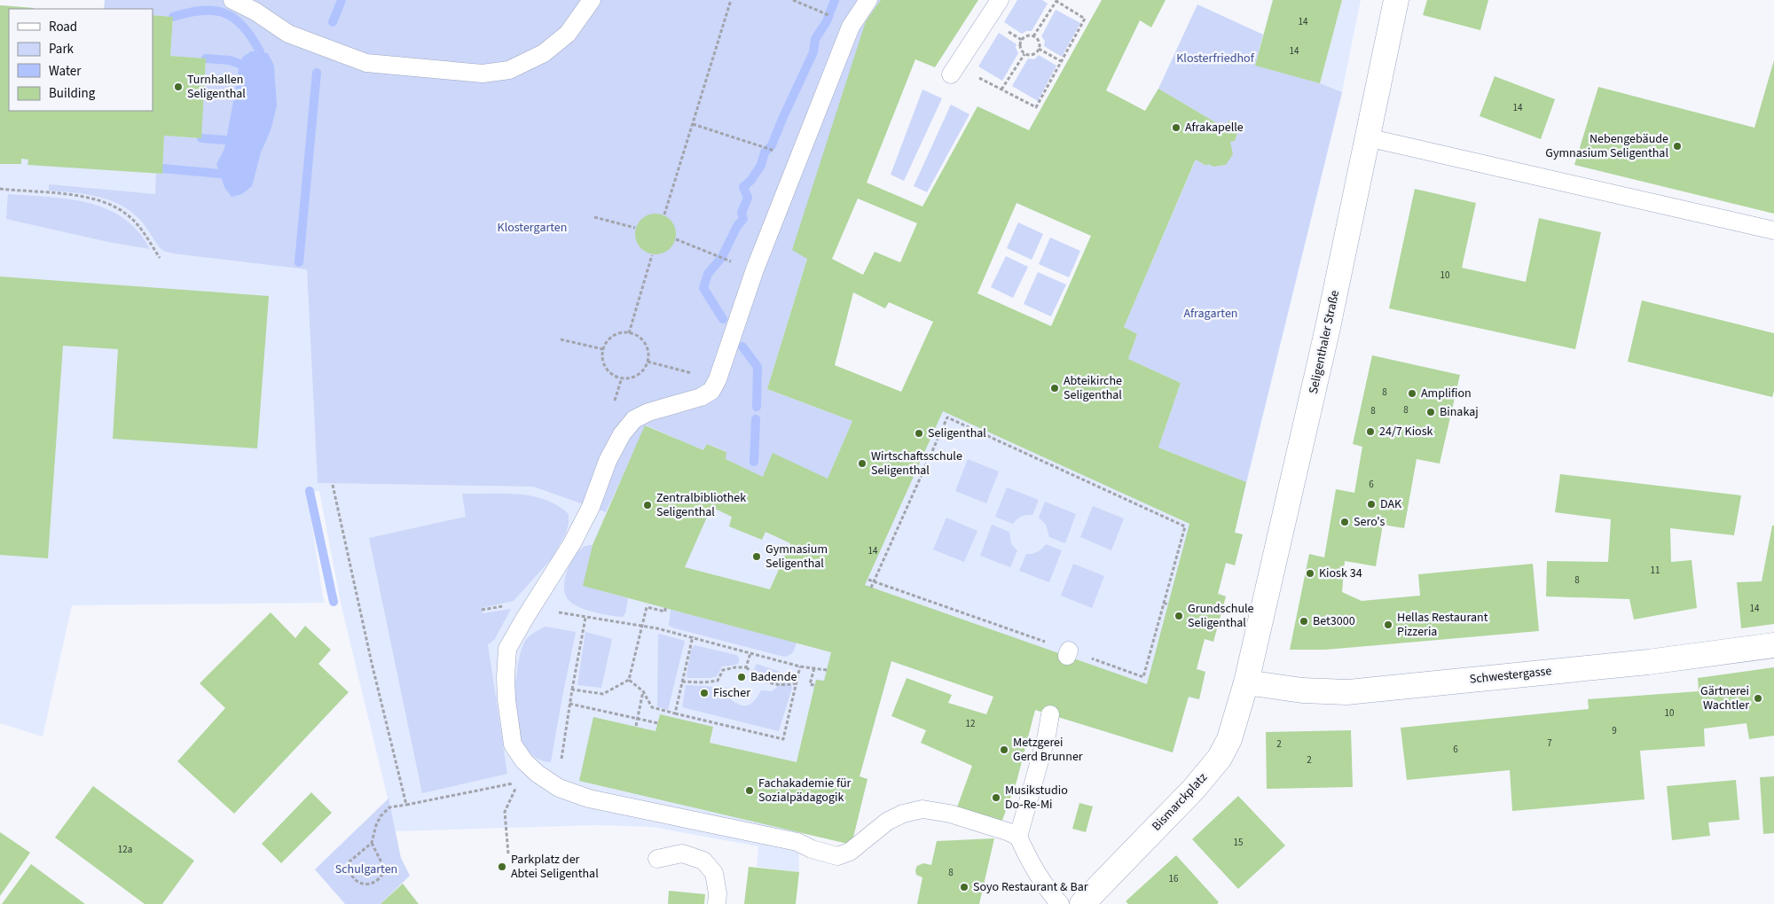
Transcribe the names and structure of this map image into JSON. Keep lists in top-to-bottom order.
{
  "streets": {
    "street": ["Seligenthaler Straße", "Schwestergasse", "Bismarckplatz"]
  },
  "crossings": [
    ["Seligenthaler Straße", "Schwestergasse"],
    ["Seligenthaler Straße", "Bismarckplatz"],
    ["Schwestergasse", "Bismarckplatz"]
  ],
  "parks": [
    "Klosterfriedhof",
    "Klostergarten",
    "Afragarten",
    "Schulgarten"
  ],
  "places": [
    "Turnhallen Seligenthal",
    "Afrakapelle",
    "Nebengebäude Gymnasium Seligenthal",
    "Abteikirche Seligenthal",
    "Amplifion",
    "Binakaj",
    "24/7 Kiosk",
    "Seligenthal",
    "Wirtschaftsschule Seligenthal",
    "DAK",
    "Zentralbibliothek Seligenthal",
    "Sero's",
    "Gymnasium Seligenthal",
    "Kiosk 34",
    "Grundschule Seligenthal",
    "Bet3000",
    "Hellas Restaurant Pizzeria",
    "Badende",
    "Fischer",
    "Gärtnerei Wachtler",
    "Metzgerei Gerd Brunner",
    "Fachakademie für Sozialpädagogik",
    "Musikstudio Do-Re-Mi",
    "Parkplatz der Abtei Seligenthal",
    "Soyo Restaurant & Bar"
  ],
  "house_numbers": [
    "14",
    "14",
    "14",
    "10",
    "8",
    "8",
    "8",
    "6",
    "14",
    "11",
    "8",
    "14",
    "10",
    "12",
    "9",
    "7",
    "2",
    "6",
    "2",
    "15",
    "12a",
    "8",
    "16"
  ],
  "legend": [
    "Road",
    "Park",
    "Water",
    "Building"
  ]
}
